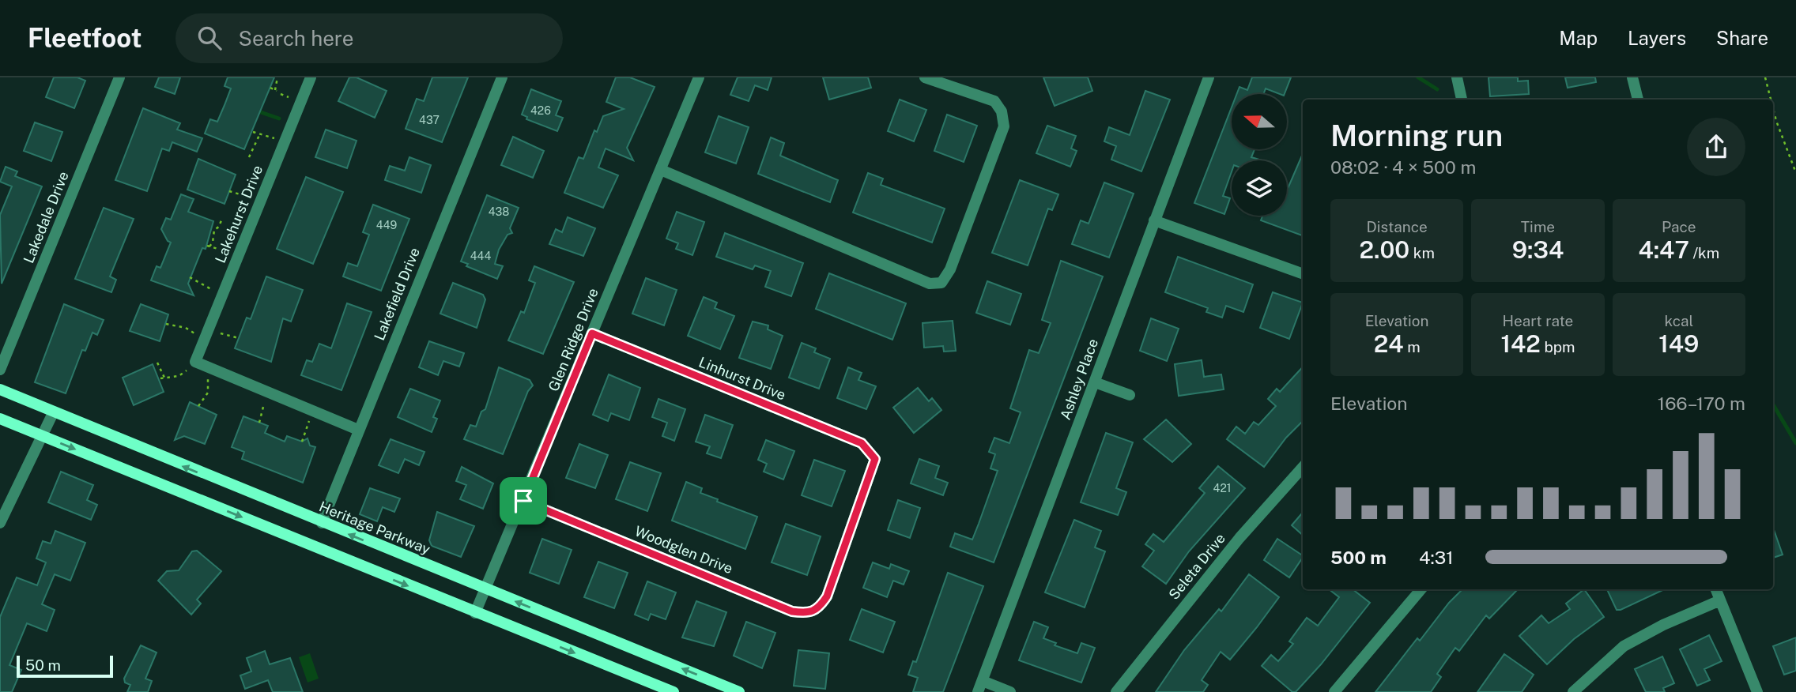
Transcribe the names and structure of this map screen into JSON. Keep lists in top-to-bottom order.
{
  "streets": {
    "main road": ["Heritage Parkway"],
    "street": [
      "Lakehurst Drive",
      "Lakedale Drive",
      "Lakefield Drive",
      "Glen Ridge Drive",
      "Linhurst Drive",
      "Ashley Place",
      "Woodglen Drive",
      "Seleta Drive"
    ]
  },
  "crossings": [
    ["Lakehurst Drive", "Lakefield Drive"],
    ["Lakefield Drive", "Heritage Parkway"],
    ["Glen Ridge Drive", "Linhurst Drive"],
    ["Glen Ridge Drive", "Heritage Parkway"],
    ["Glen Ridge Drive", "Woodglen Drive"],
    ["Linhurst Drive", "Woodglen Drive"]
  ],
  "house_numbers": [
    "426",
    "437",
    "438",
    "449",
    "444",
    "421"
  ],
  "scale_bar": "50 m",
  "north": "left",
  "page": {
    "header": "Fleetfoot",
    "search": "Search here",
    "nav": ["Map", "Layers", "Share"],
    "heading": ["Morning run", "08:02 · 4 × 500 m"],
    "stats": [
      ["Distance", "2.00 km"],
      ["Time", "9:34"],
      ["Pace", "4:47 /km"],
      ["Elevation", "24 m"],
      ["Heart rate", "142 bpm"],
      ["kcal", "149"]
    ],
    "chart": ["Elevation", "166–170 m"],
    "list": [
      {
        "name": "500 m",
        "note": "4:31"
      }
    ],
    "scale": "50 m"
  }
}
